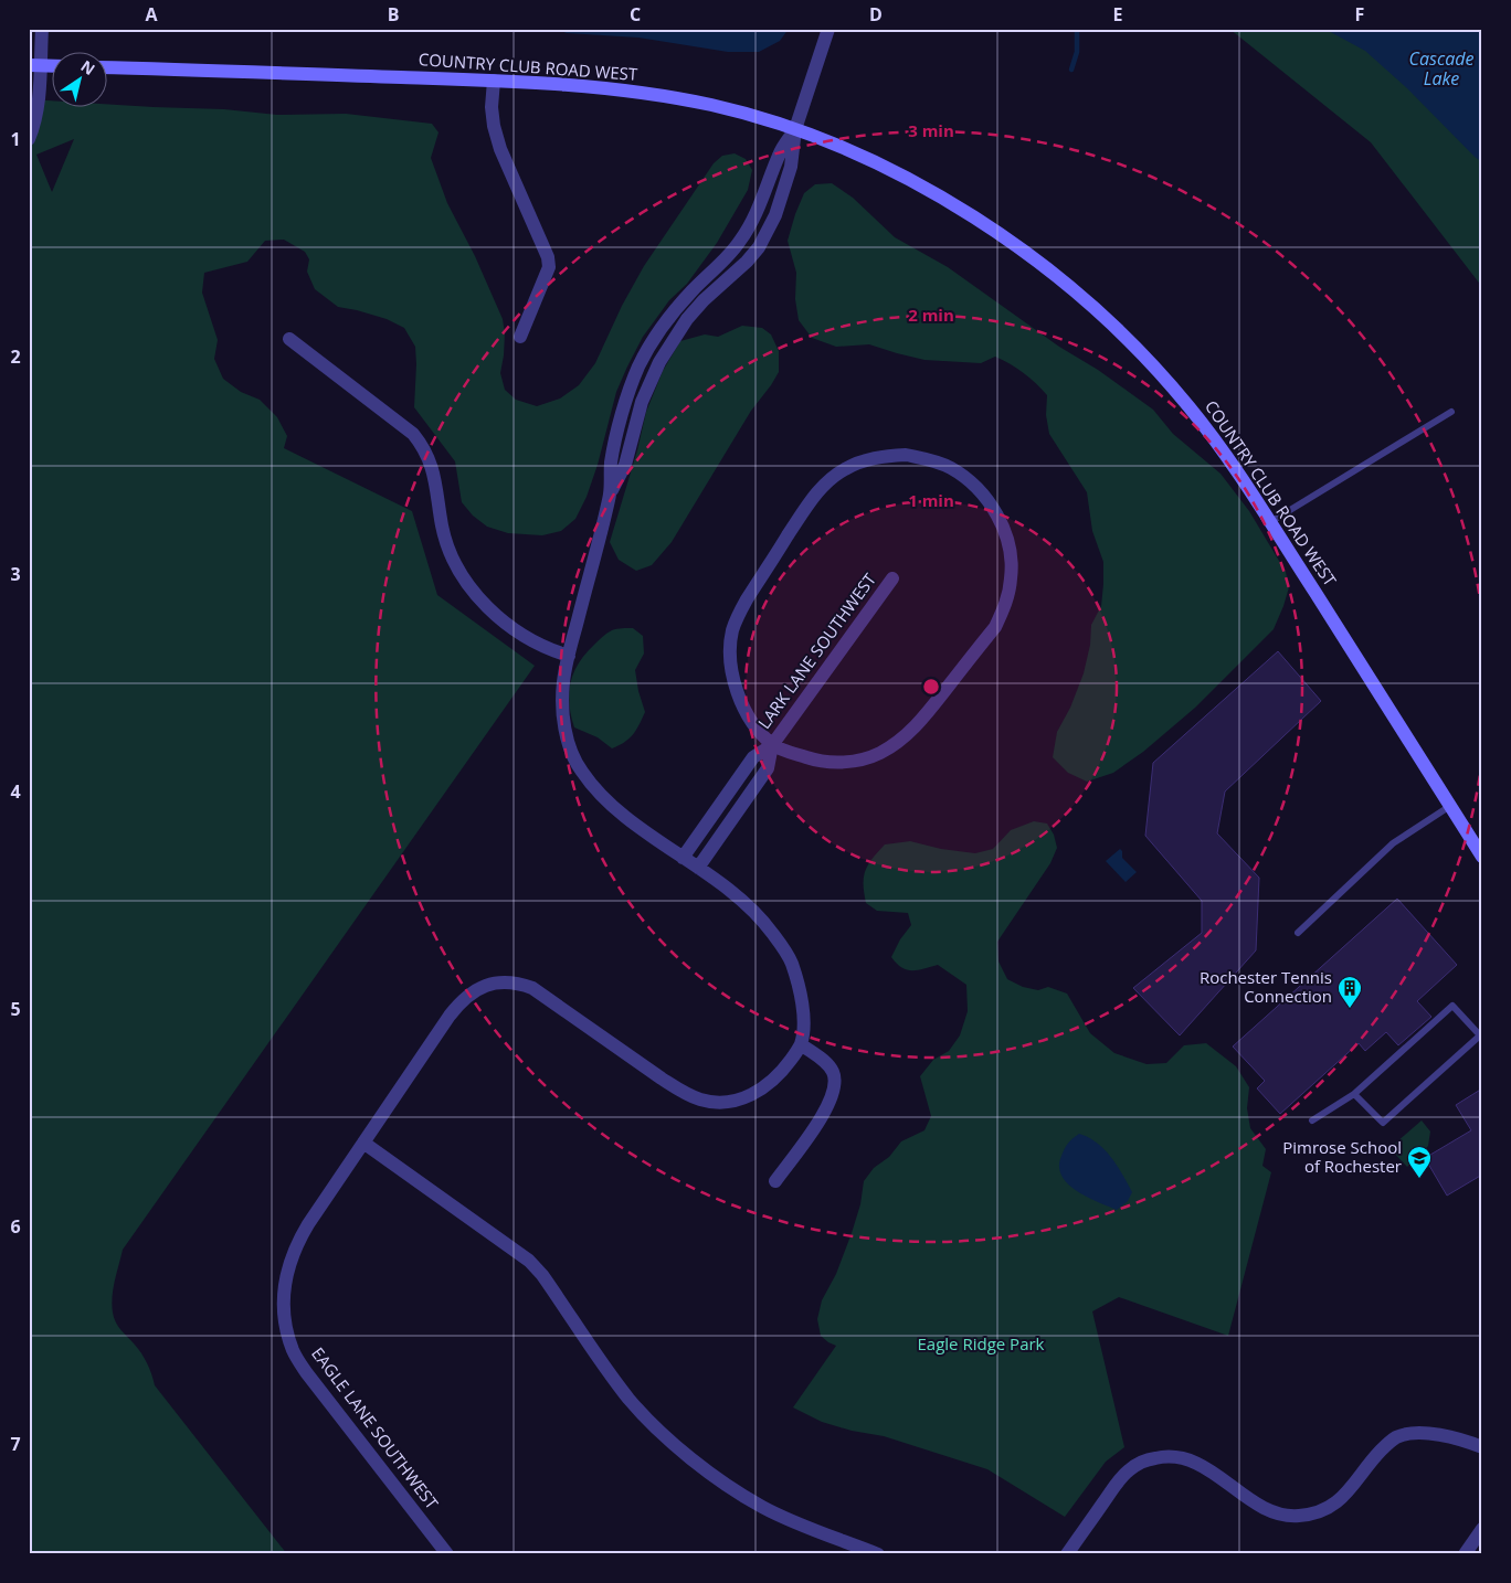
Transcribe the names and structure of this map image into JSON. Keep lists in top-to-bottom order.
{
  "streets": {
    "main road": ["COUNTRY CLUB ROAD WEST"],
    "street": ["LARK LANE SOUTHWEST", "EAGLE LANE SOUTHWEST"]
  },
  "water": ["Cascade Lake"],
  "parks": ["Eagle Ridge Park"],
  "places": {
    "building": ["Rochester Tennis Connection"],
    "school or university": ["Pimrose School of Rochester"]
  },
  "north": "top right",
  "grid": {
    "columns": [
      "A",
      "B",
      "C",
      "D",
      "E",
      "F"
    ],
    "rows": [
      "1",
      "2",
      "3",
      "4",
      "5",
      "6",
      "7"
    ]
  },
  "rings": ["3 min", "2 min", "1 min"]
}
